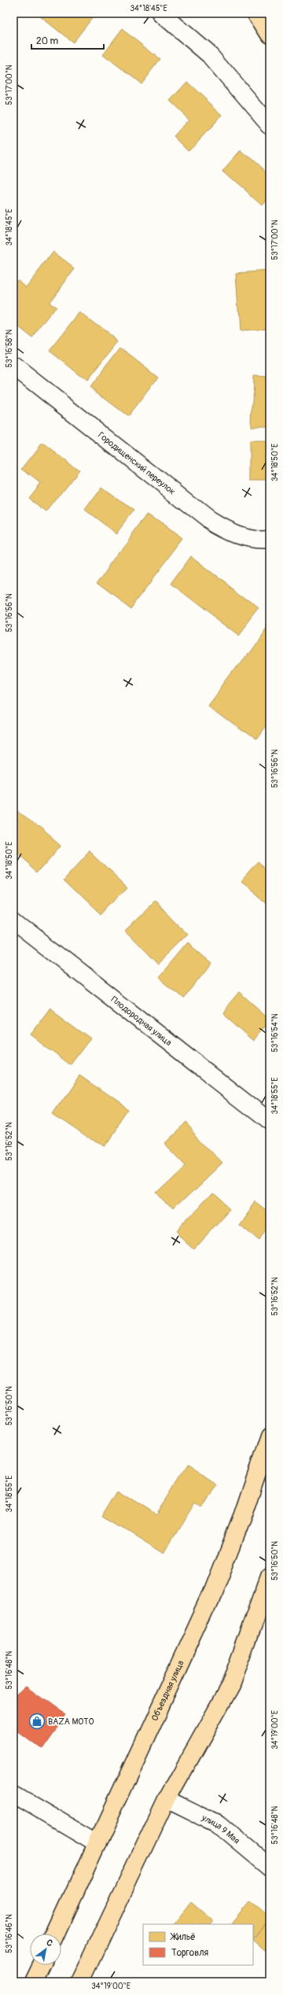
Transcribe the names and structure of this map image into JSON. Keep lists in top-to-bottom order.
{
  "streets": {
    "main road": ["Объездная улица"],
    "street": ["Городищенский переулок", "Плодородная улица", "улица 9 Мая"]
  },
  "places": {
    "shop": ["BAZA MOTO"]
  },
  "legend": ["Жильё", "Торговля"],
  "scale_bar": "20 m",
  "north": "top right",
  "coordinates": [
    "34°18'45\"E",
    "53°17'00\"N",
    "53°16'58\"N",
    "34°18'50\"E",
    "53°16'56\"N",
    "53°16'54\"N",
    "34°18'55\"E",
    "53°16'52\"N",
    "53°16'50\"N",
    "53°16'48\"N",
    "34°19'00\"E",
    "53°16'46\"N"
  ]
}
